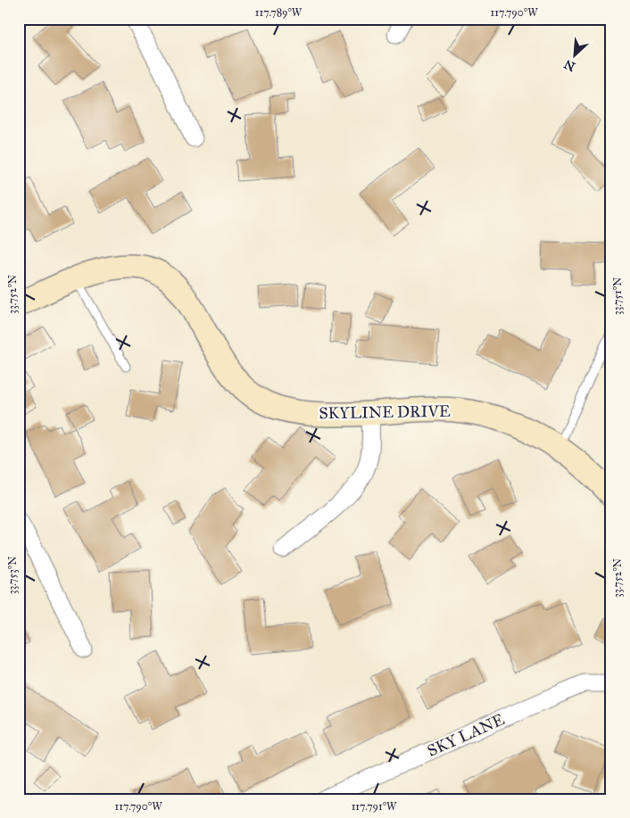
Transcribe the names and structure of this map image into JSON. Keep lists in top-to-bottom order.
{
  "streets": {
    "street": ["SKYLINE DRIVE", "SKY LANE"]
  },
  "north": "bottom left",
  "coordinates": [
    "117.789°W",
    "117.790°W",
    "33.752°N",
    "33.751°N",
    "33.753°N",
    "117.791°W"
  ]
}
